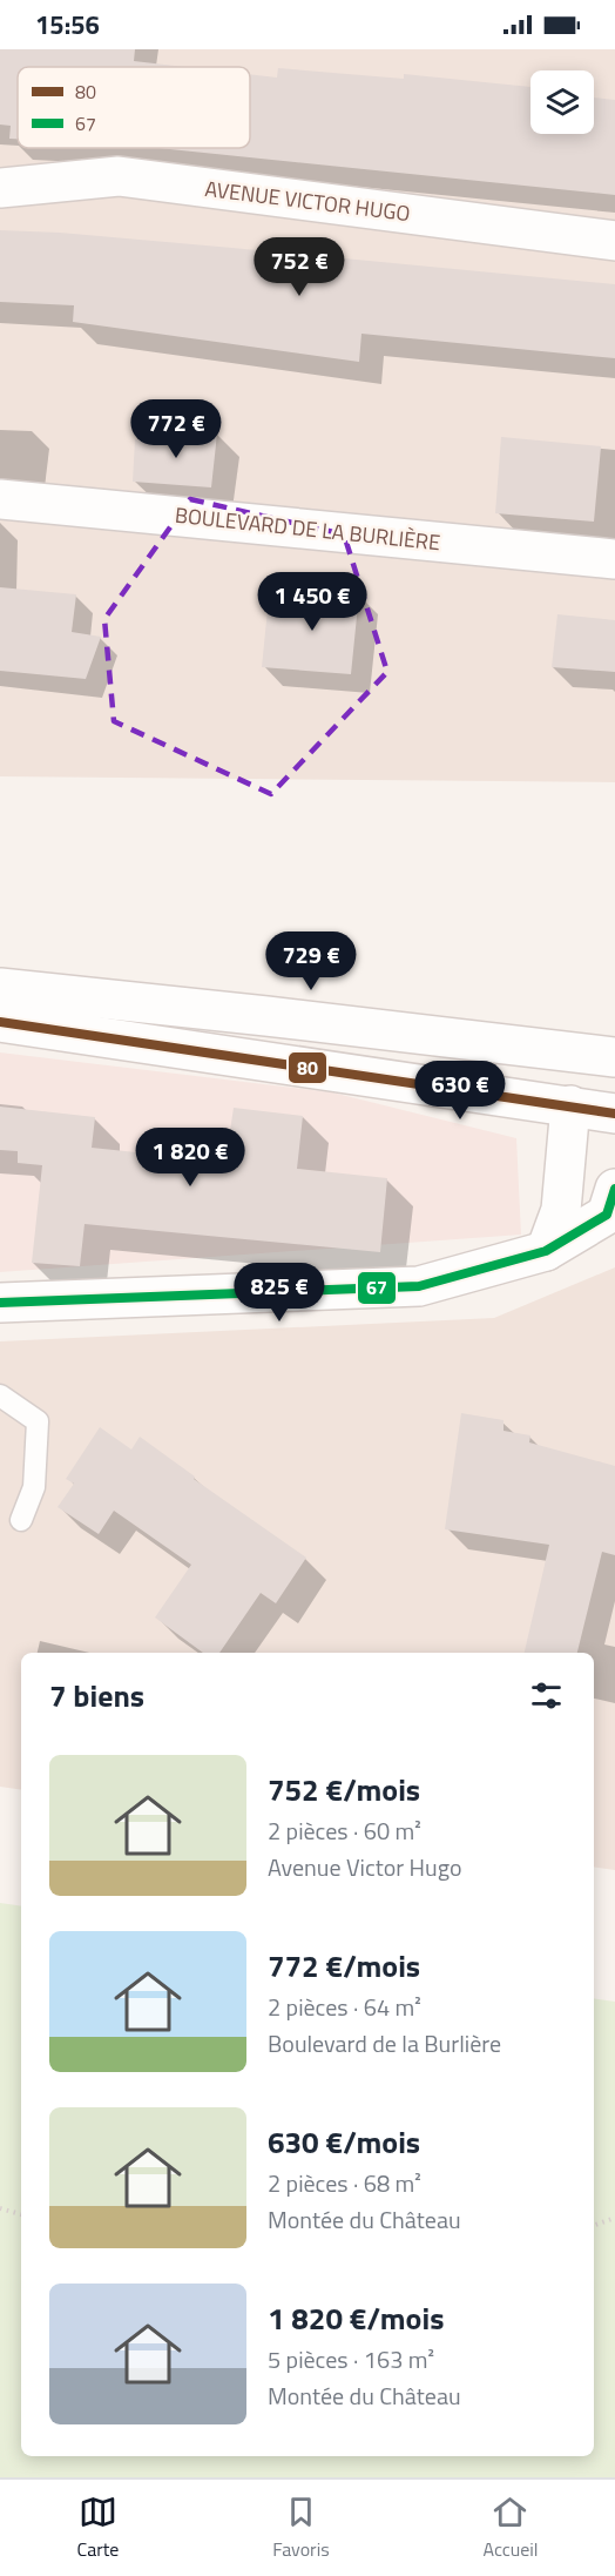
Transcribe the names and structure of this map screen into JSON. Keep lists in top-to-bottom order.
{
  "streets": {
    "street": ["AVENUE VICTOR HUGO", "BOULEVARD DE LA BURLIÈRE"]
  },
  "lines": ["transit line 80", "transit line 67"],
  "legend": ["80", "67"],
  "page": {
    "status": "15:56",
    "price": [
      "752 €",
      "772 €",
      "1 450 €",
      "729 €",
      "630 €",
      "1 820 €",
      "825 €"
    ],
    "heading": "7 biens",
    "list": [
      {
        "name": "752 €/mois",
        "note": "2 pièces · 60 m² · Avenue Victor Hugo"
      },
      {
        "name": "772 €/mois",
        "note": "2 pièces · 64 m² · Boulevard de la Burlière"
      },
      {
        "name": "630 €/mois",
        "note": "2 pièces · 68 m² · Montée du Château"
      },
      {
        "name": "1 820 €/mois",
        "note": "5 pièces · 163 m² · Montée du Château"
      }
    ],
    "tabs": ["Carte", "Favoris", "Accueil"]
  }
}
